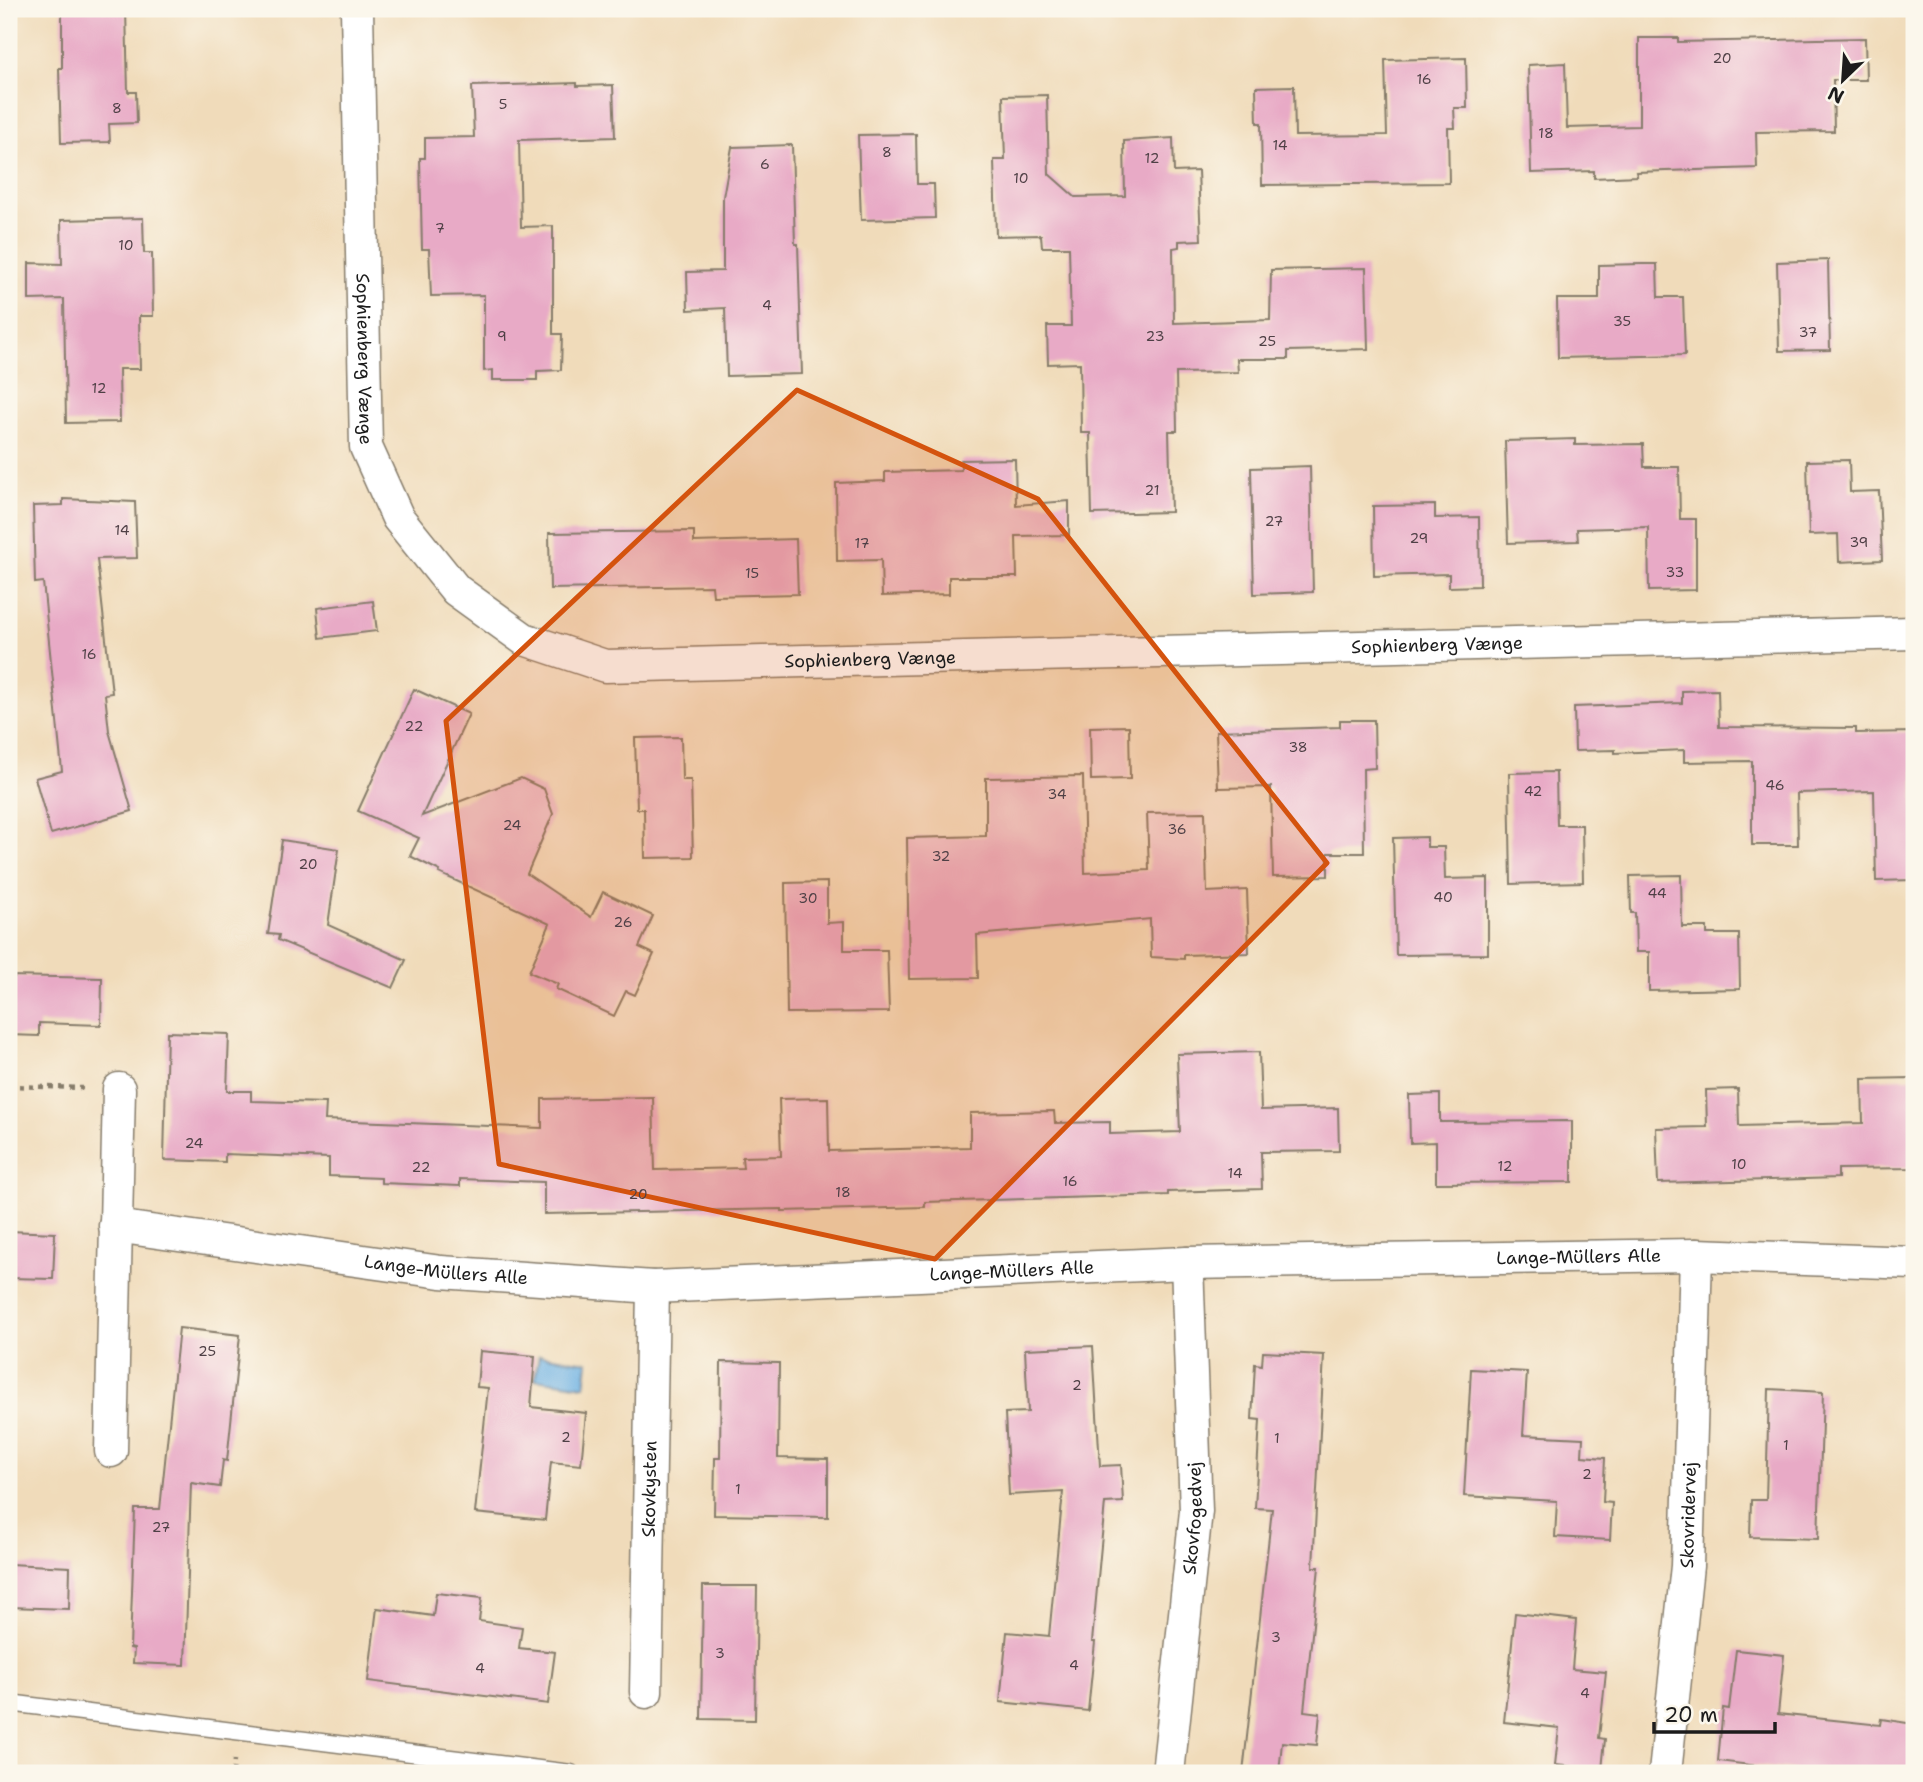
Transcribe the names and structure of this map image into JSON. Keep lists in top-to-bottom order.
{
  "streets": {
    "street": [
      "Sophienberg Vænge",
      "Lange-Müllers Alle",
      "Skovkysten",
      "Skovridervej",
      "Skovfogedvej"
    ]
  },
  "crossings": [
    ["Lange-Müllers Alle", "Skovkysten"],
    ["Lange-Müllers Alle", "Skovridervej"],
    ["Lange-Müllers Alle", "Skovfogedvej"]
  ],
  "house_numbers": [
    "20",
    "16",
    "5",
    "8",
    "18",
    "14",
    "8",
    "12",
    "6",
    "10",
    "7",
    "10",
    "4",
    "35",
    "37",
    "9",
    "23",
    "25",
    "12",
    "21",
    "27",
    "14",
    "29",
    "39",
    "17",
    "33",
    "15",
    "16",
    "22",
    "38",
    "46",
    "42",
    "34",
    "24",
    "36",
    "32",
    "20",
    "44",
    "40",
    "30",
    "26",
    "24",
    "10",
    "12",
    "22",
    "14",
    "16",
    "18",
    "20",
    "25",
    "2",
    "2",
    "1",
    "1",
    "2",
    "1",
    "27",
    "3",
    "3",
    "4",
    "4",
    "4"
  ],
  "scale_bar": "20 m",
  "north": "bottom left"
}
